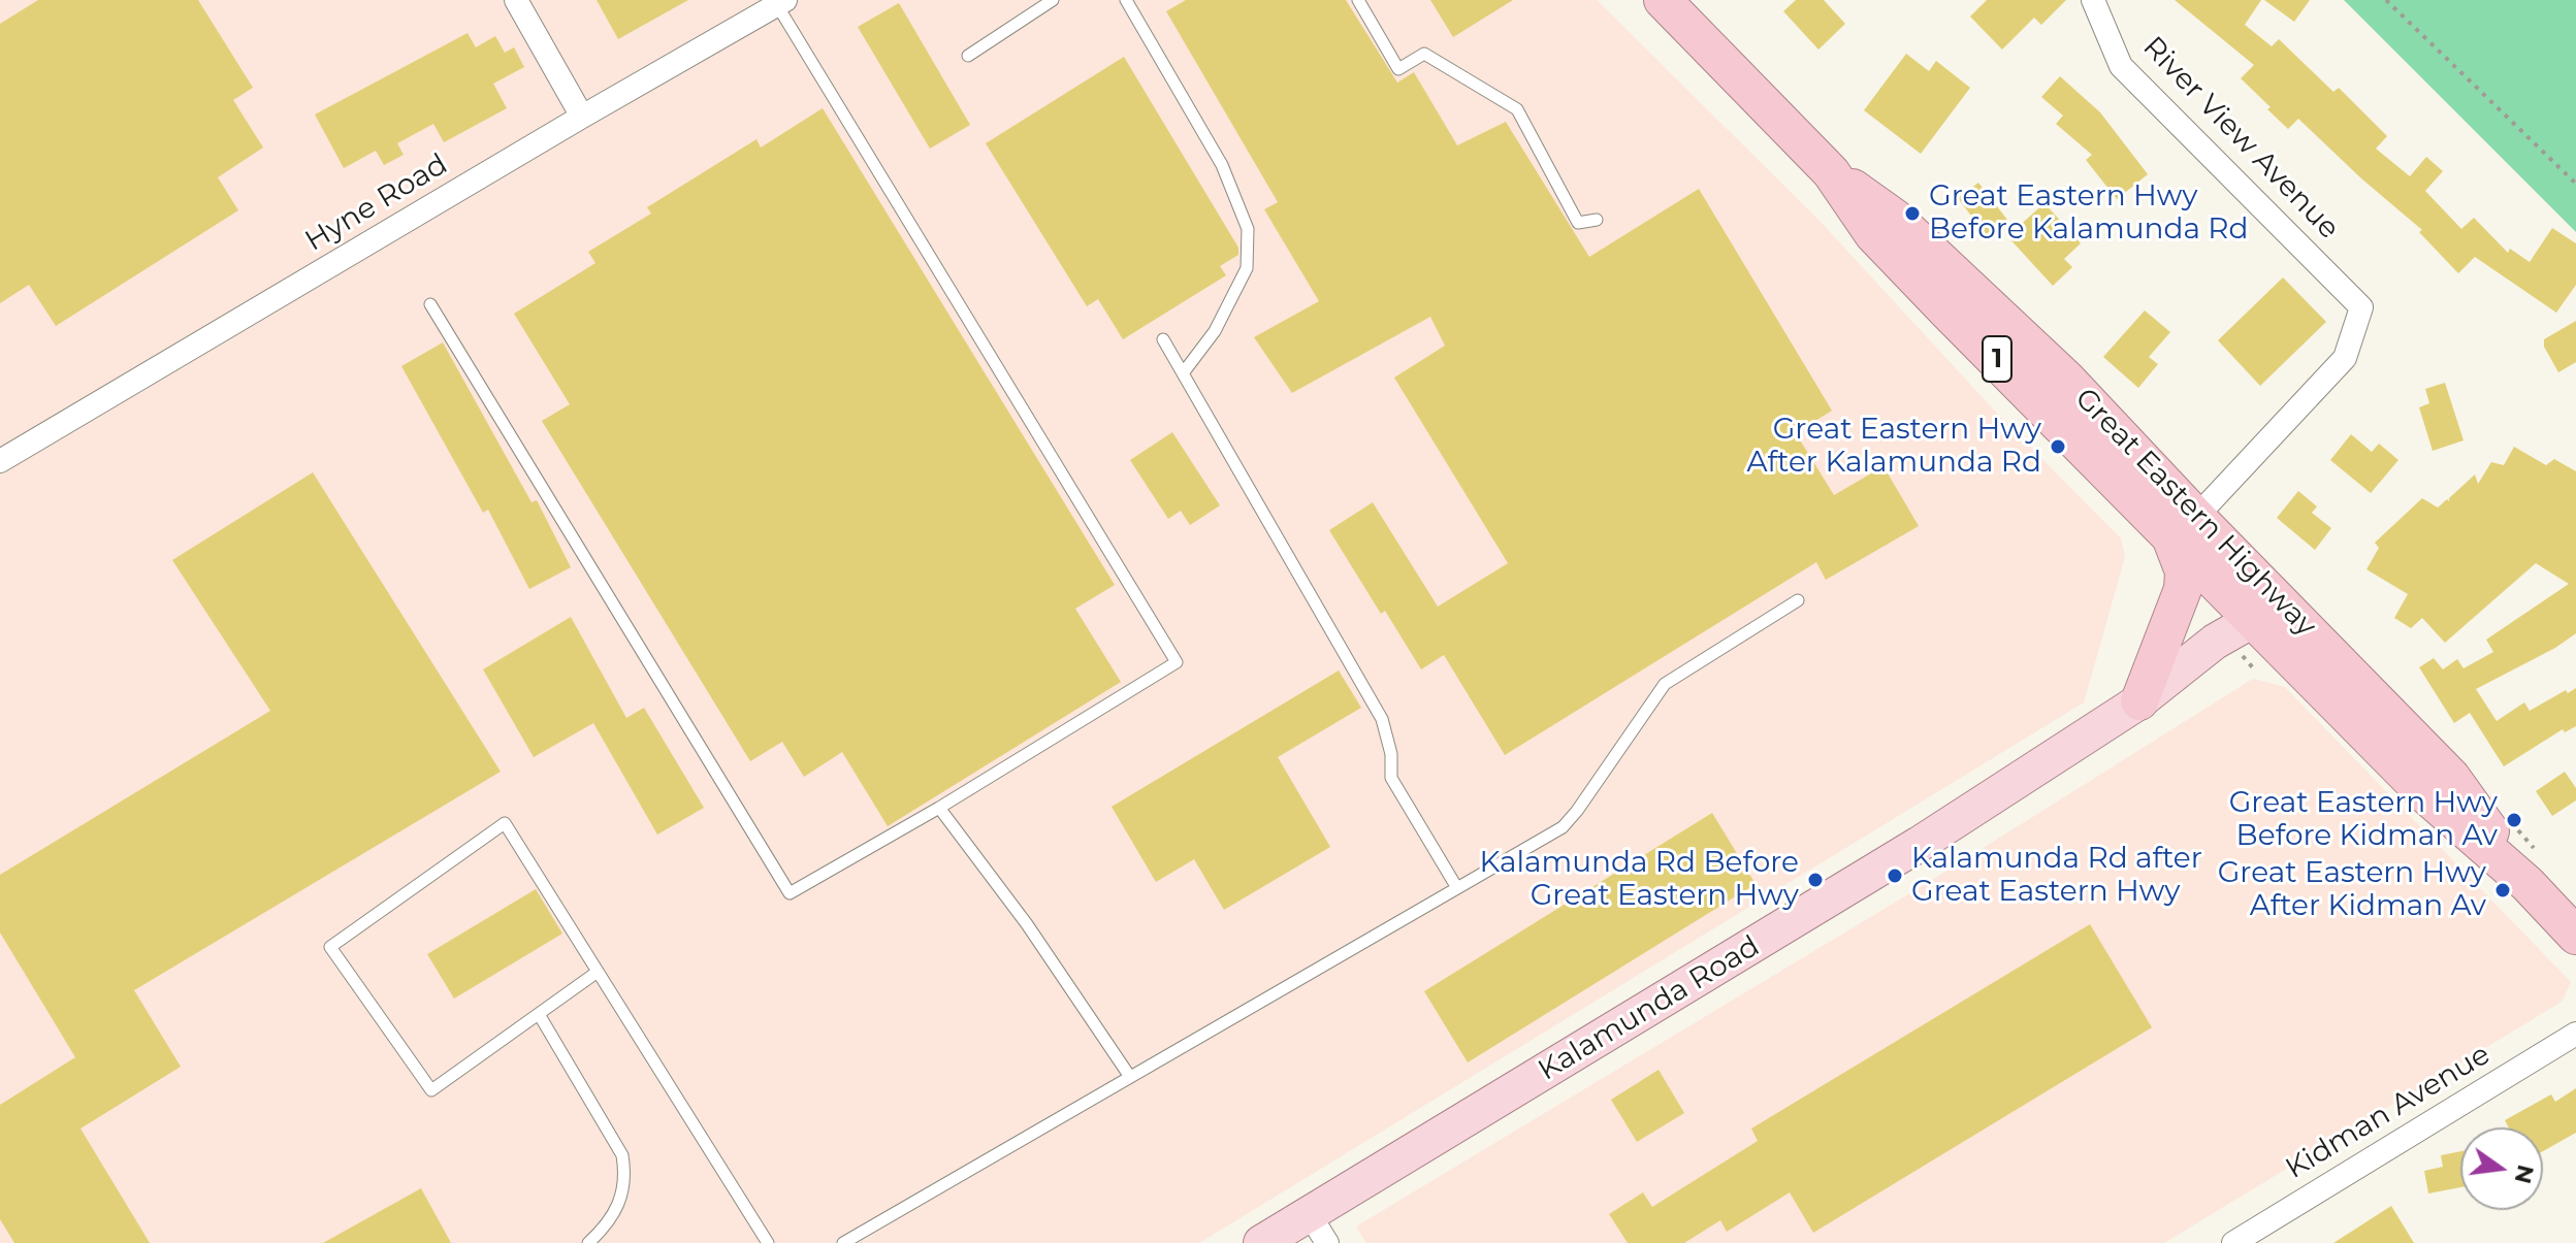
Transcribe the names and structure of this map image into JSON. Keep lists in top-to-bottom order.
{
  "streets": {
    "highway": ["1", "Great Eastern Highway"],
    "main road": ["Kalamunda Road"],
    "street": ["River View Avenue", "Hyne Road", "Kidman Avenue"]
  },
  "crossings": [
    ["River View Avenue", "Great Eastern Highway"],
    ["Great Eastern Highway", "Kalamunda Road"]
  ],
  "places": [
    "Great Eastern Hwy Before Kalamunda Rd",
    "Great Eastern Hwy After Kalamunda Rd",
    "Great Eastern Hwy Before Kidman Av",
    "Kalamunda Rd after Great Eastern Hwy",
    "Kalamunda Rd Before Great Eastern Hwy",
    "Great Eastern Hwy After Kidman Av"
  ],
  "north": "right"
}
